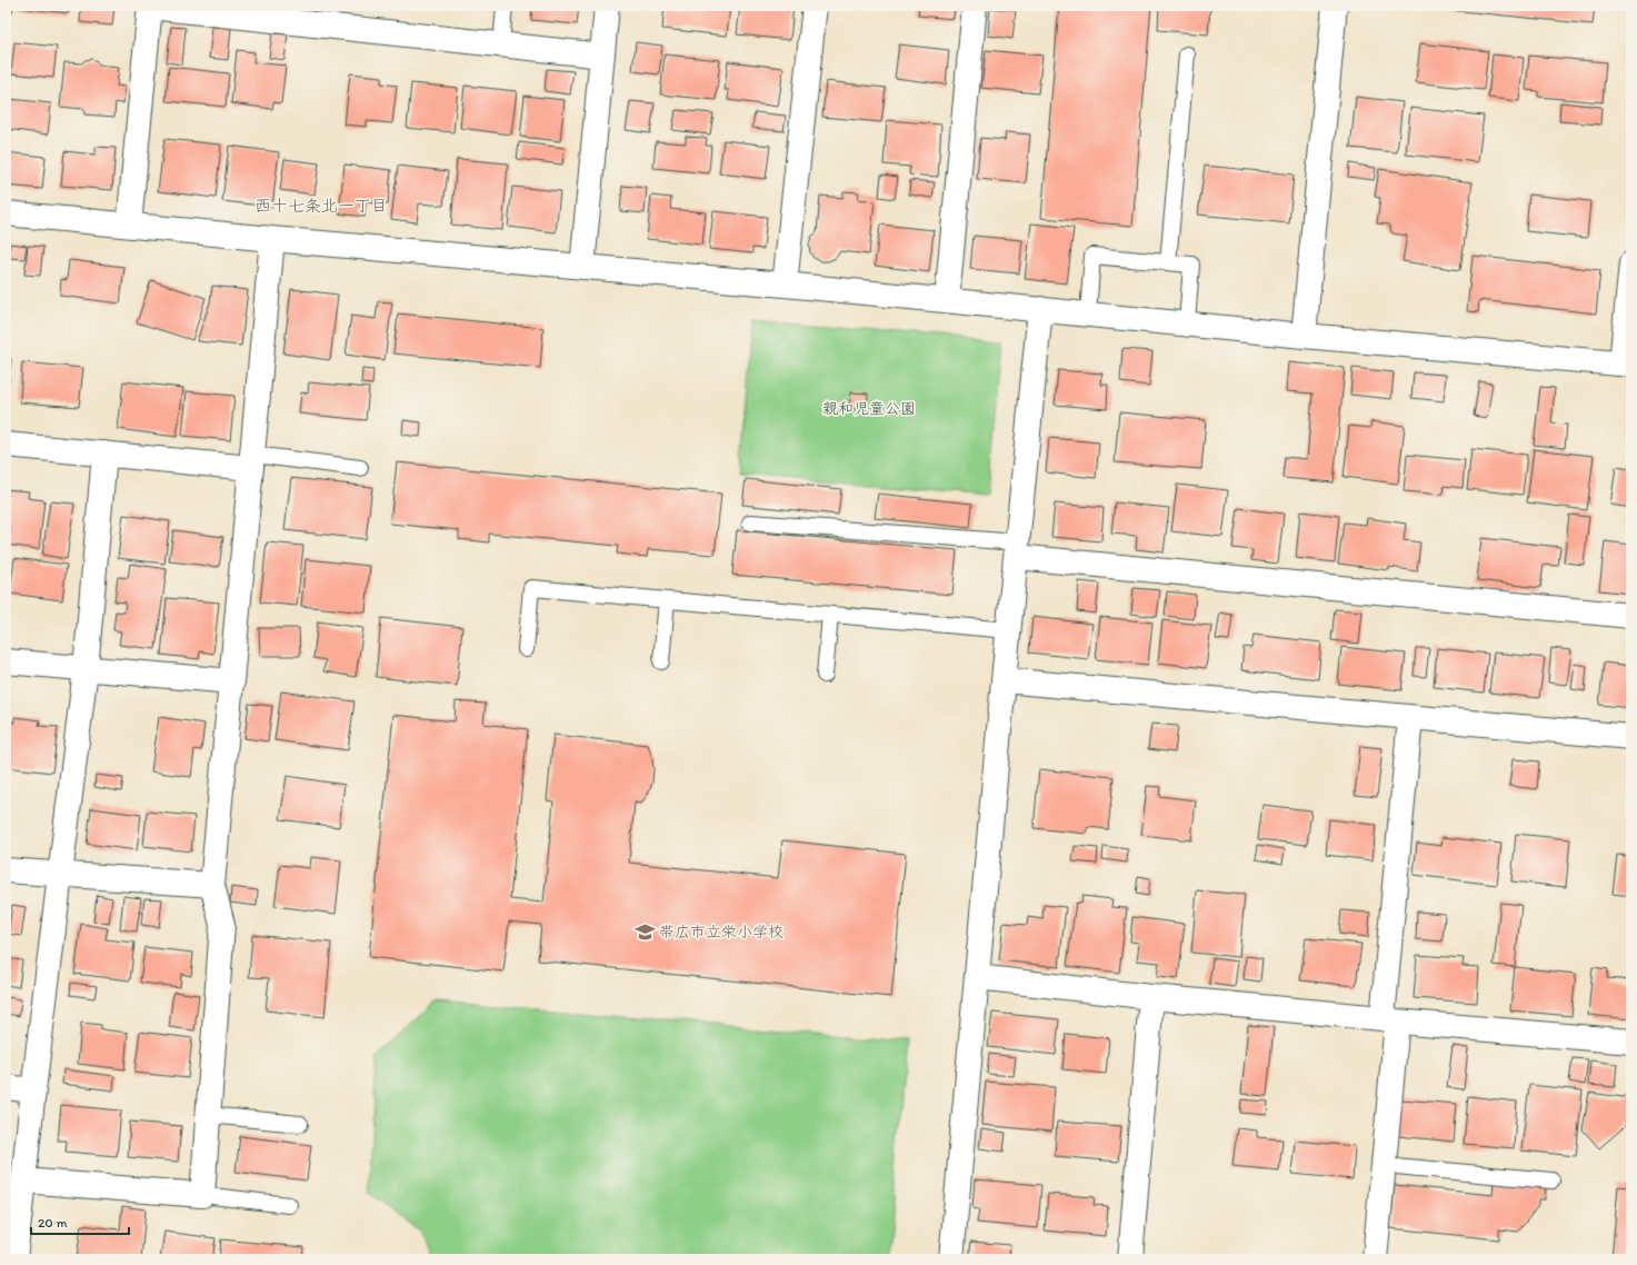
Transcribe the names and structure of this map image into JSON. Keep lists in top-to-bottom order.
{
  "districts": ["西十七条北一丁目"],
  "parks": ["親和児童公園"],
  "places": {
    "school or university": ["帯広市立栄小学校"]
  },
  "scale_bar": "20 m"
}
